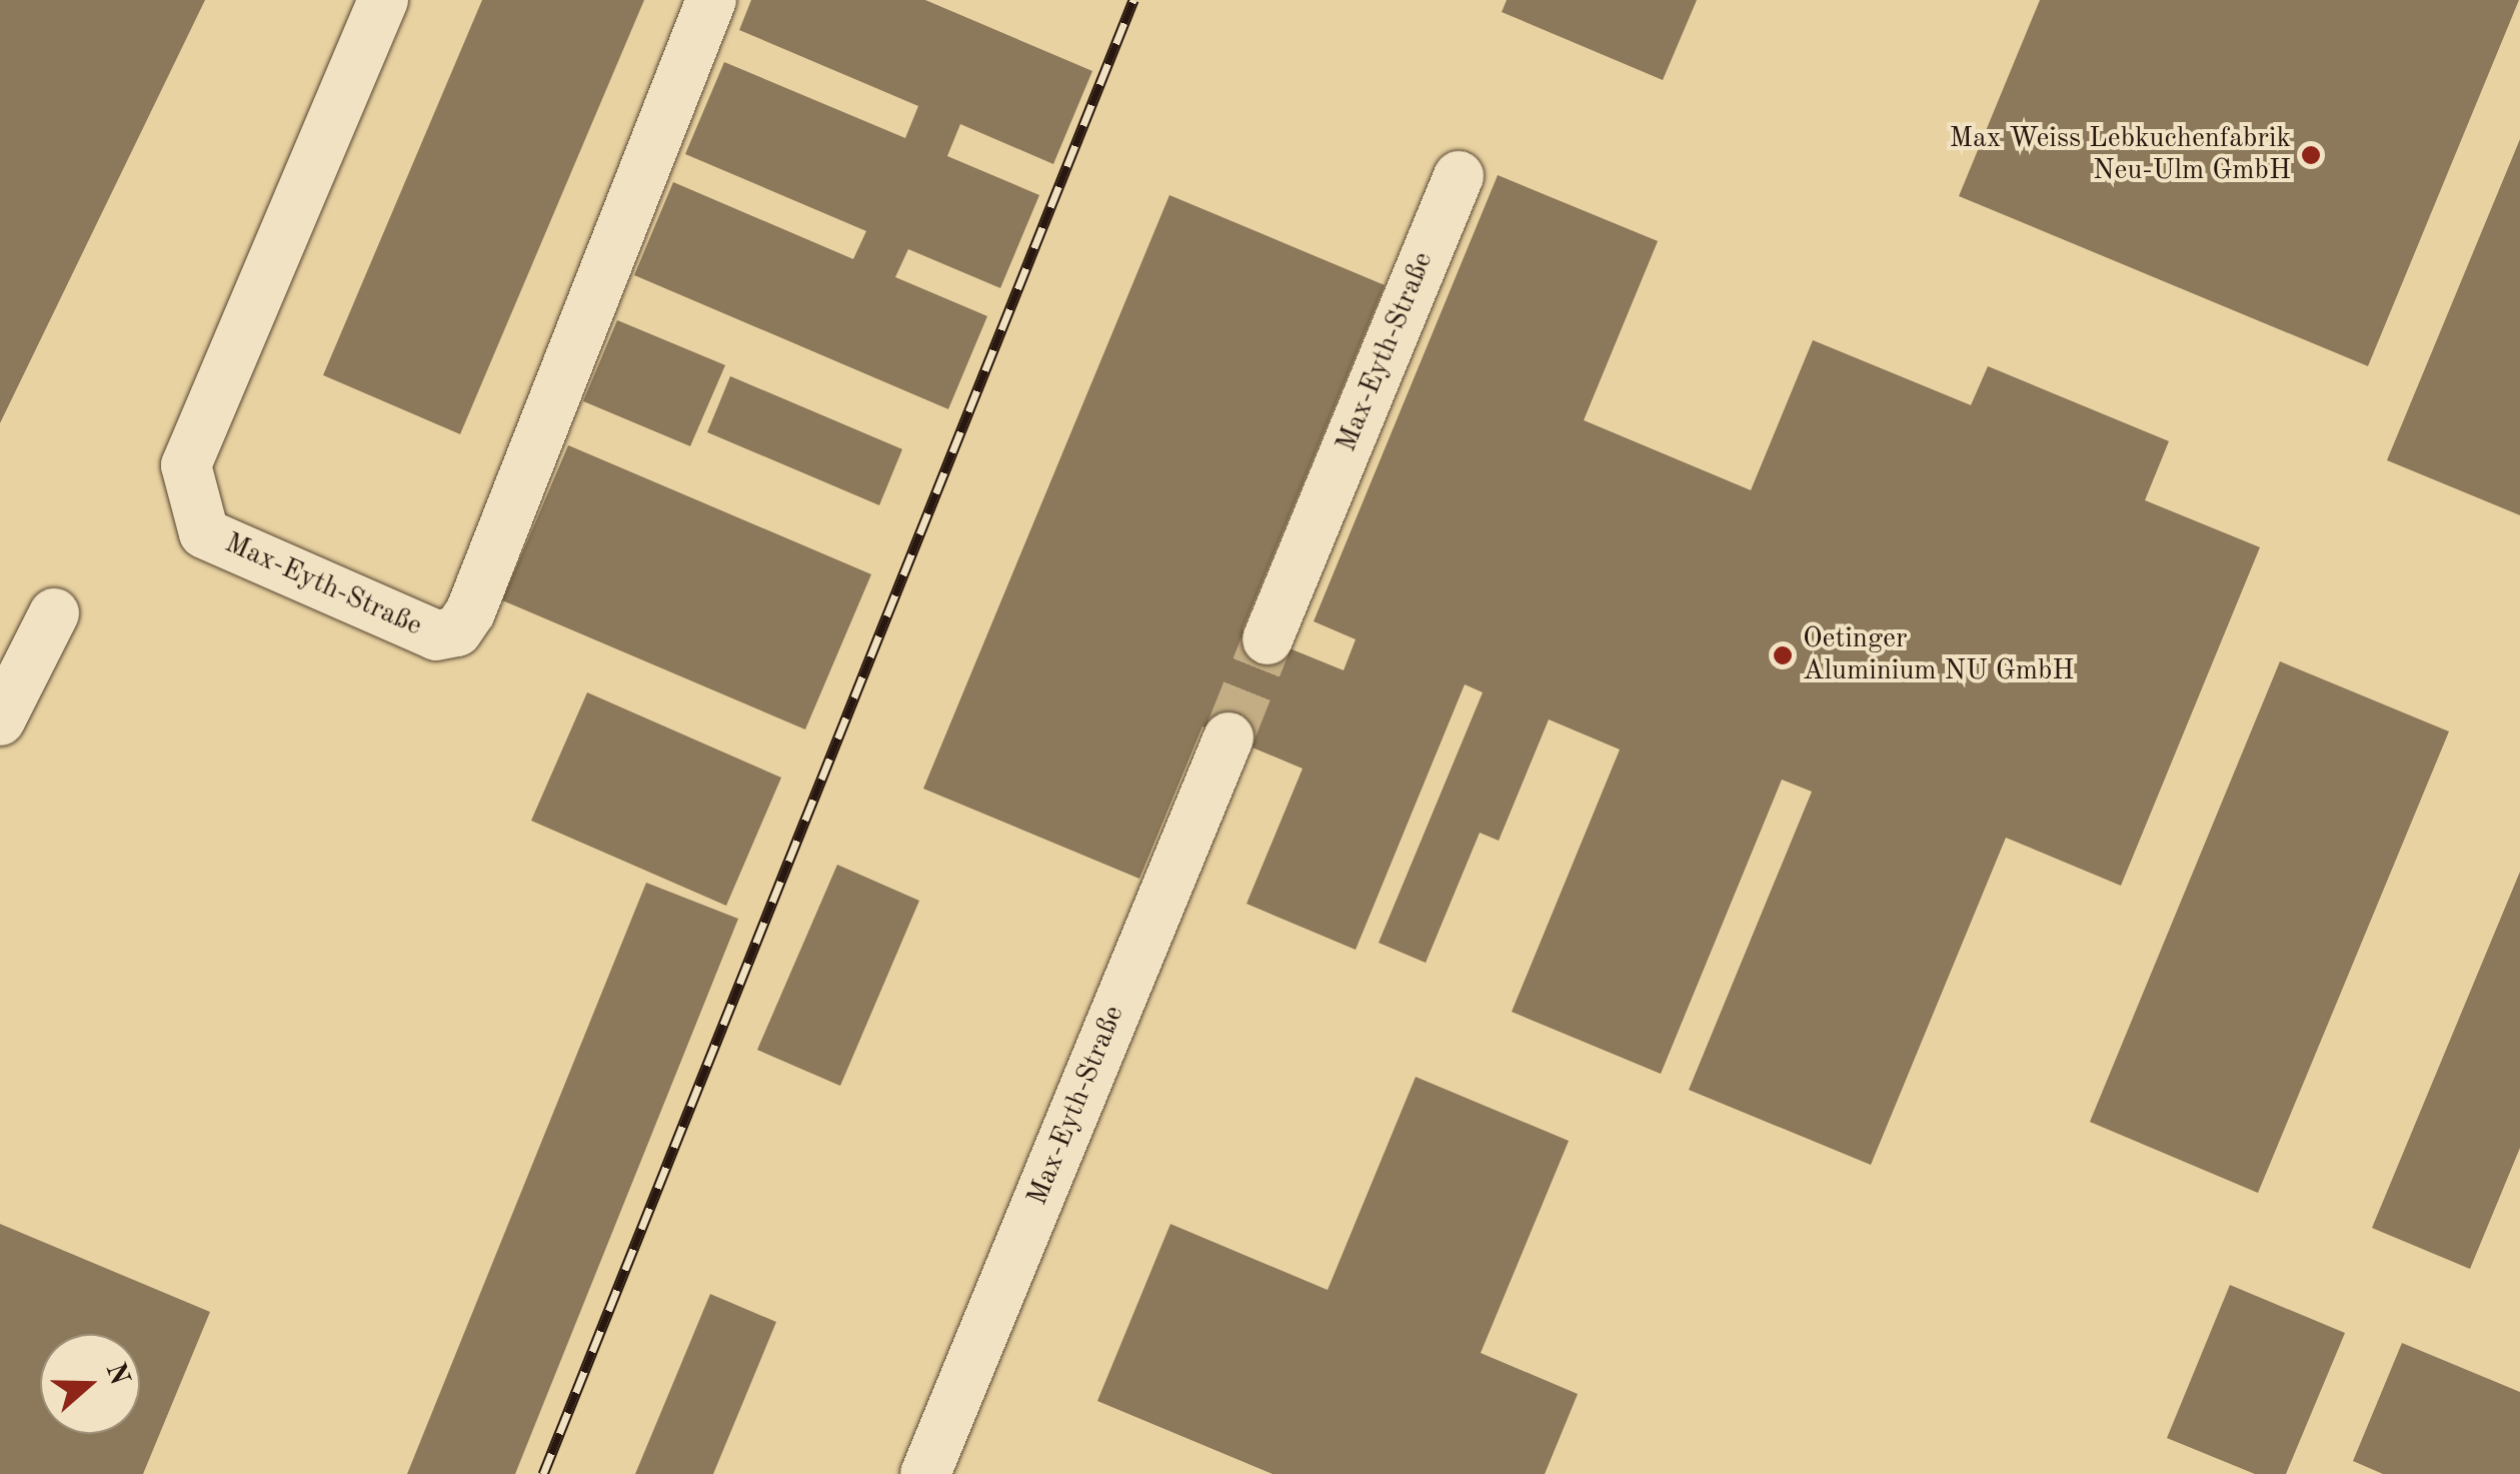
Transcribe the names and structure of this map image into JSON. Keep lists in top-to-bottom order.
{
  "streets": {
    "lane": ["Max-Eyth-Straße"]
  },
  "places": ["Max Weiss Lebkuchenfabrik Neu-Ulm GmbH", "Oetinger Aluminium NU GmbH"],
  "north": "right"
}
